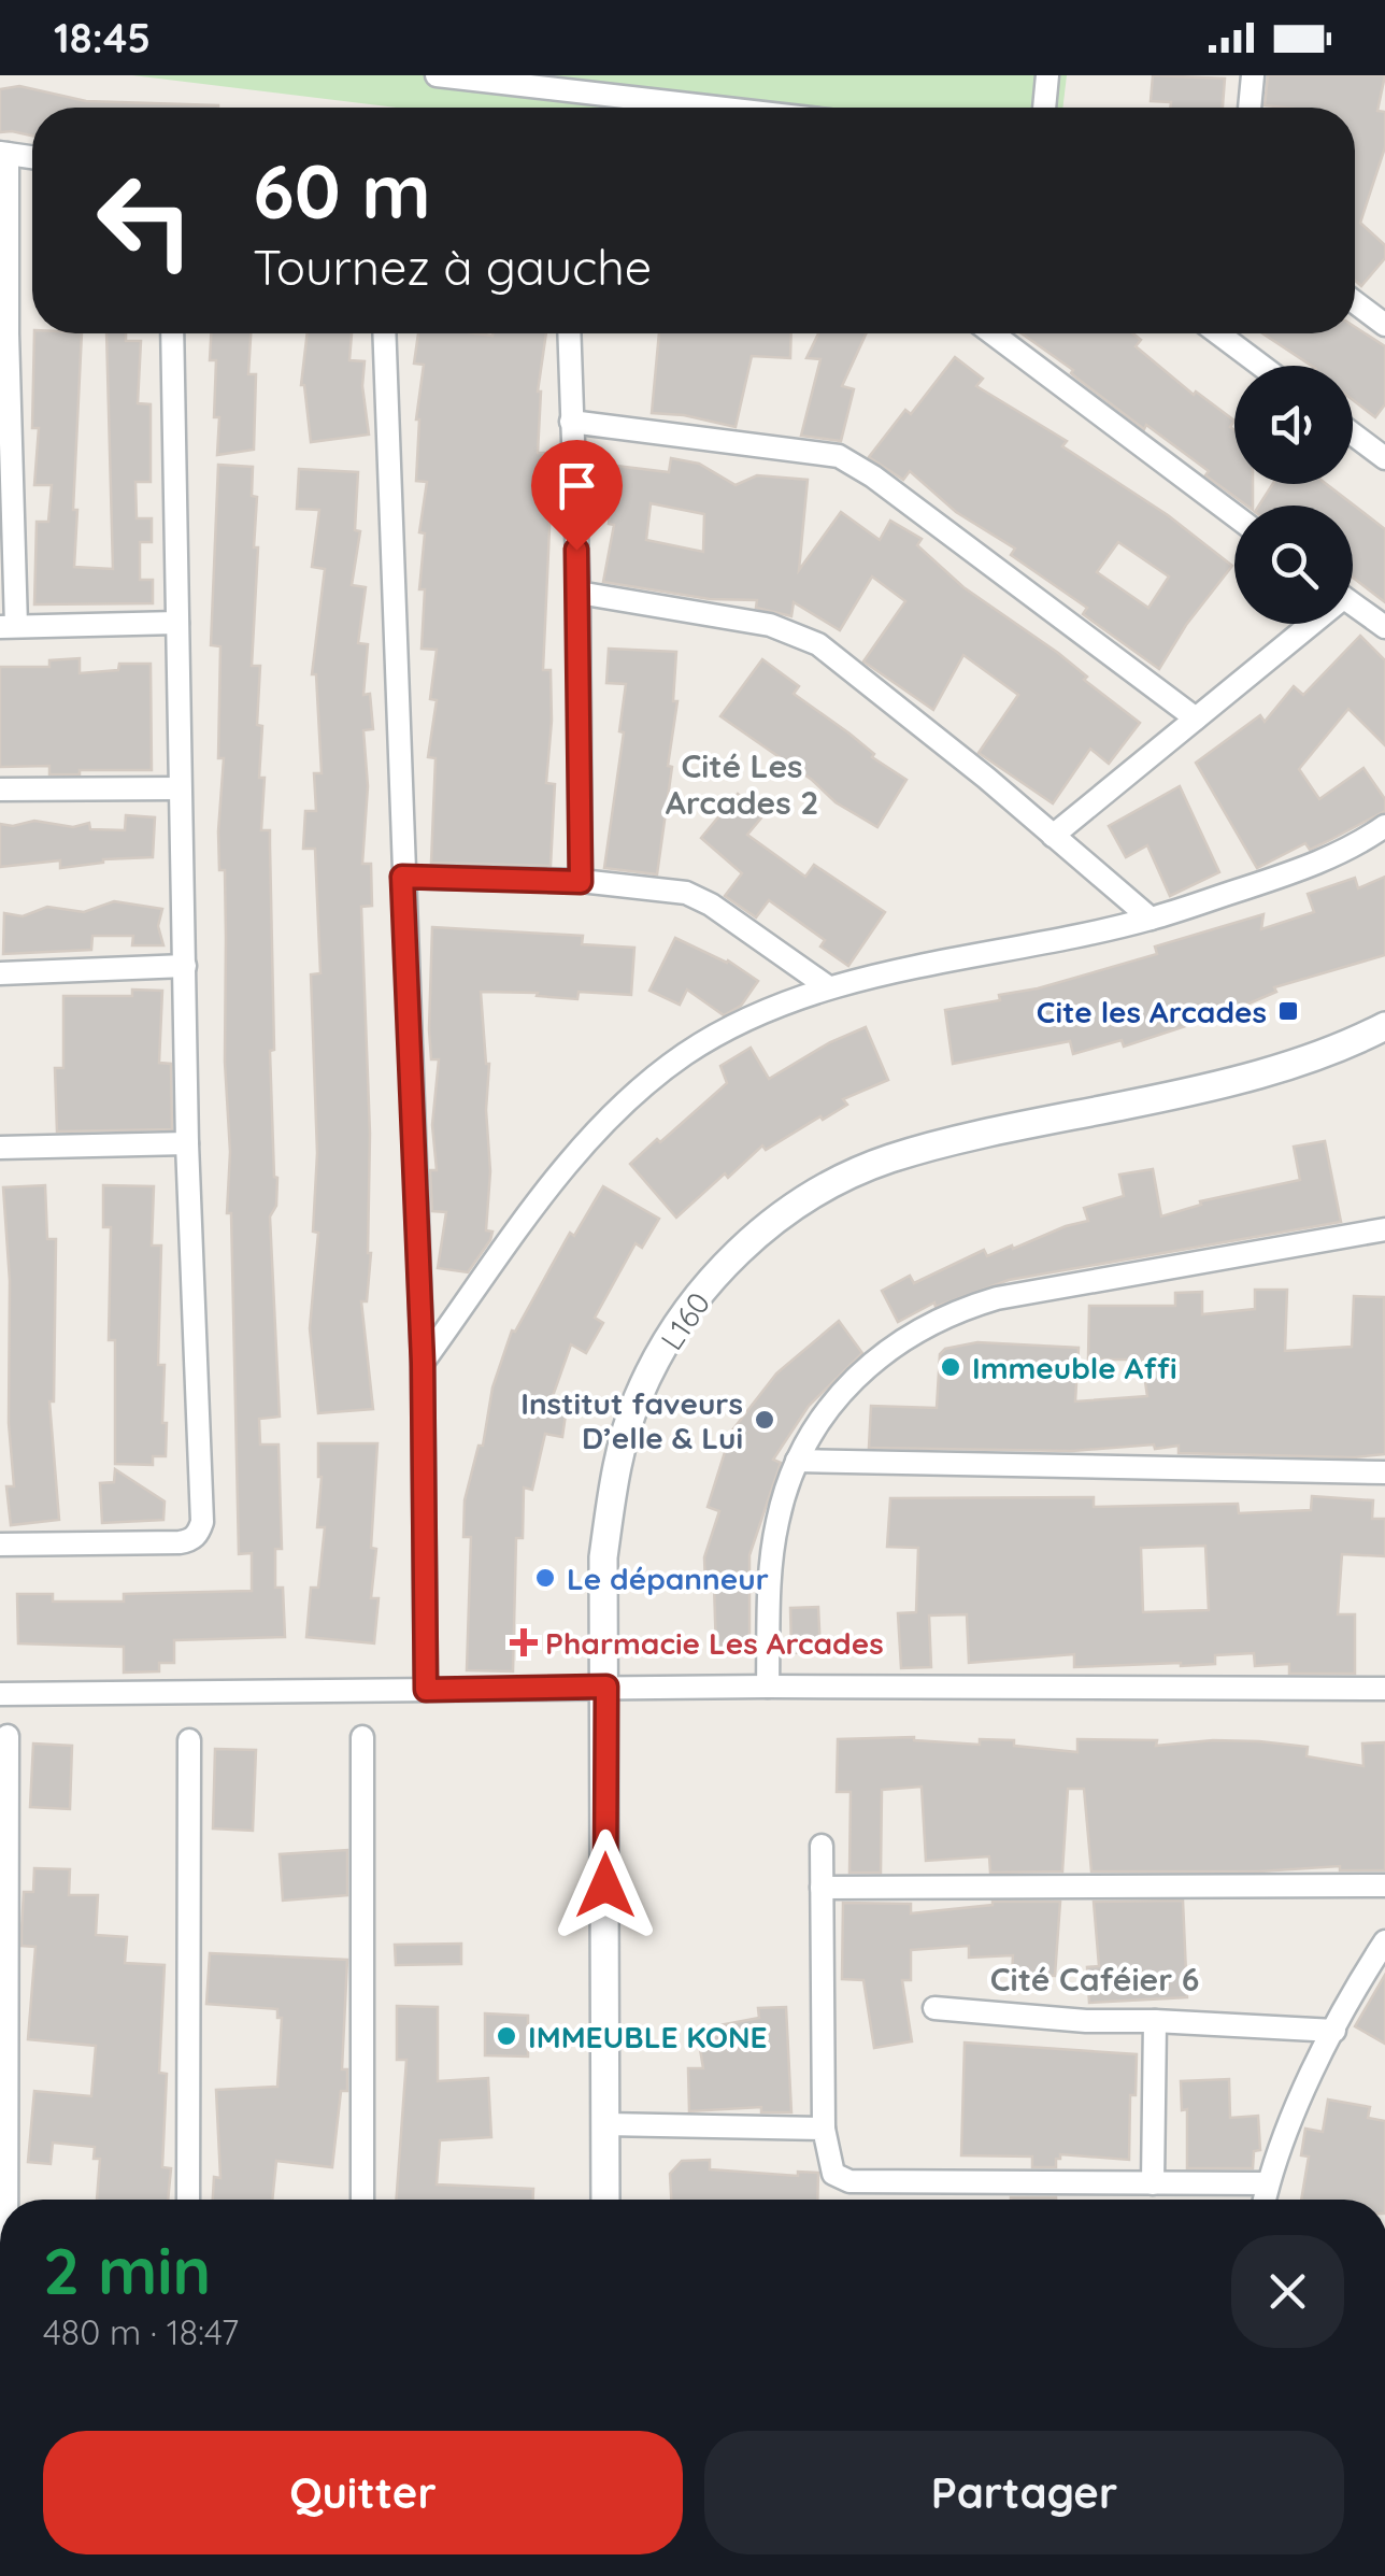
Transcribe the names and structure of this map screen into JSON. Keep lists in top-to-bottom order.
{
  "streets": {
    "street": ["L160"]
  },
  "districts": ["Cité Les Arcades 2", "Cité Caféier 6"],
  "places": {
    "transit": ["Cite les Arcades"],
    "other": [
      "Immeuble Affi",
      "Institut faveurs D’elle & Lui",
      "Le dépanneur",
      "IMMEUBLE KONE"
    ],
    "health": ["Pharmacie Les Arcades"]
  },
  "page": {
    "status": "18:45",
    "turn": ["60 m", "Tournez à gauche"],
    "heading": ["2 min", "480 m · 18:47"],
    "buttons": ["Quitter", "Partager"]
  }
}
